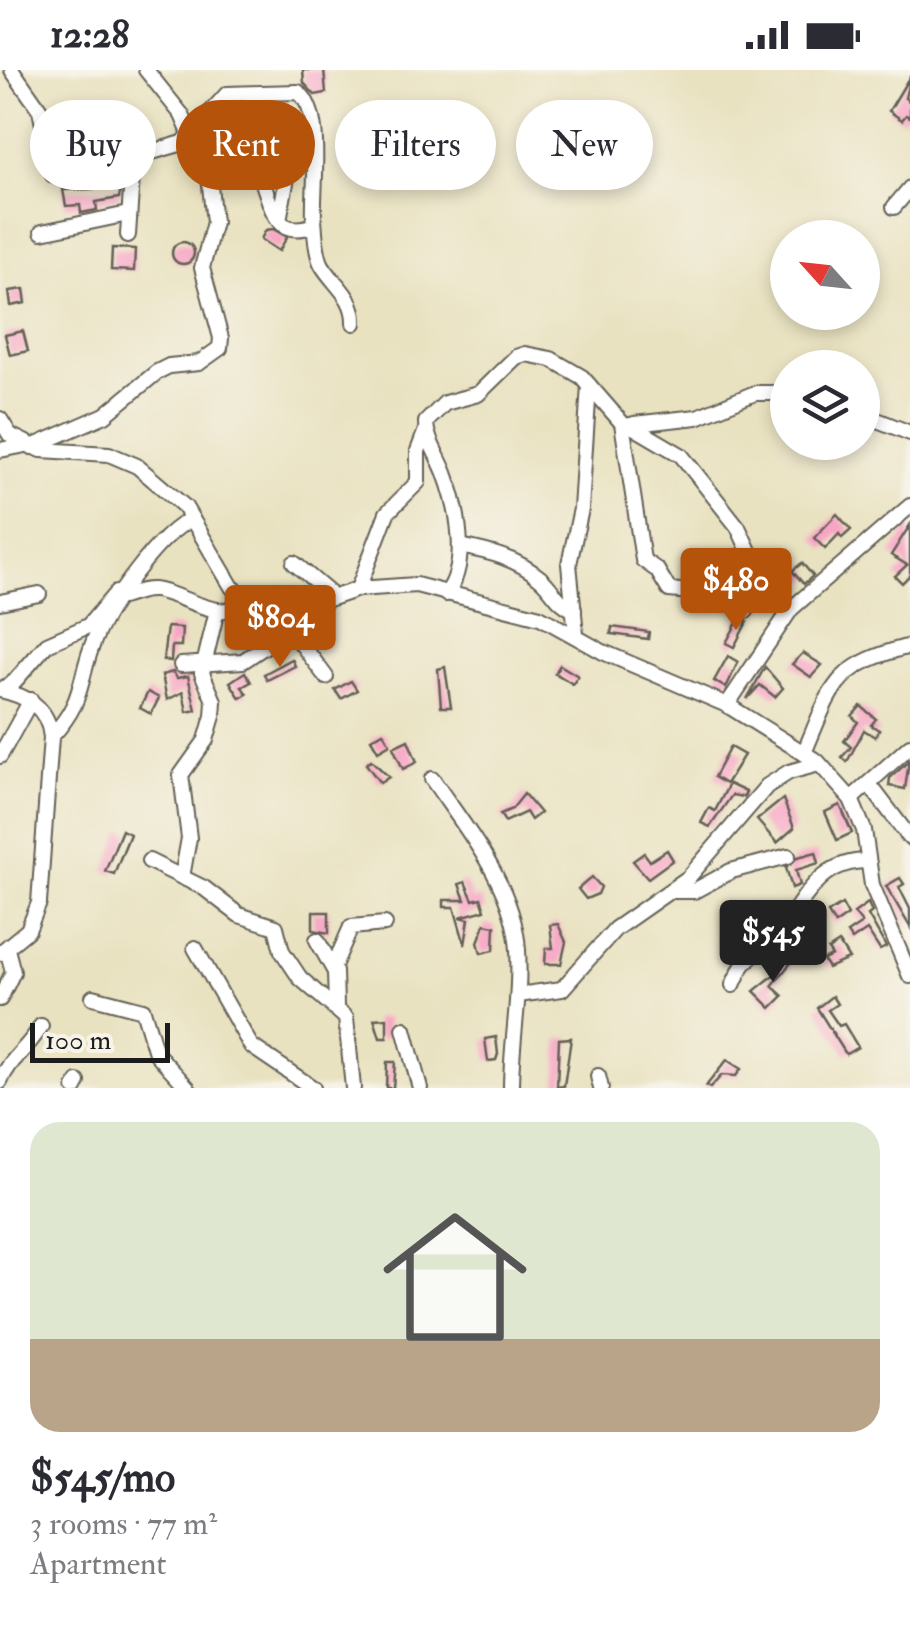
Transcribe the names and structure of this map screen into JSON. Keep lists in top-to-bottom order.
{
  "scale_bar": "100 m",
  "north": "top left",
  "page": {
    "status": "12:28",
    "chip": [
      "Buy",
      "Rent",
      "Filters",
      "New"
    ],
    "price": ["$480", "$804", "$545"],
    "scale": "100 m",
    "list": [
      {
        "name": "$545/mo",
        "note": "3 rooms · 77 m² · Apartment"
      }
    ]
  }
}
